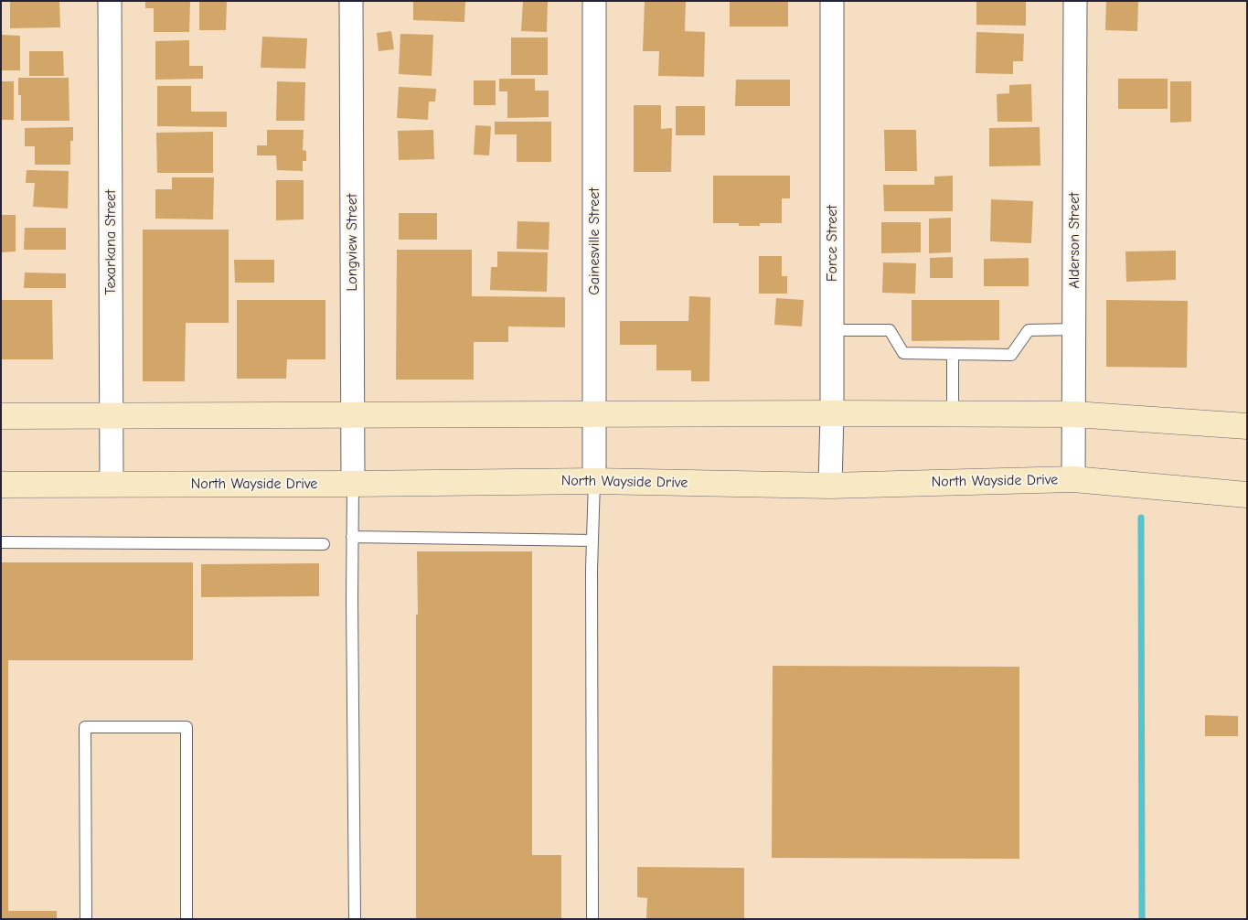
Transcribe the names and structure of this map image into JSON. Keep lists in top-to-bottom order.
{
  "streets": {
    "main road": ["North Wayside Drive"],
    "street": [
      "Alderson Street",
      "Gainesville Street",
      "Texarkana Street",
      "Longview Street",
      "Force Street"
    ]
  },
  "crossings": [
    ["Alderson Street", "North Wayside Drive"],
    ["Gainesville Street", "North Wayside Drive"],
    ["Texarkana Street", "North Wayside Drive"],
    ["Longview Street", "North Wayside Drive"],
    ["Force Street", "North Wayside Drive"]
  ]
}
